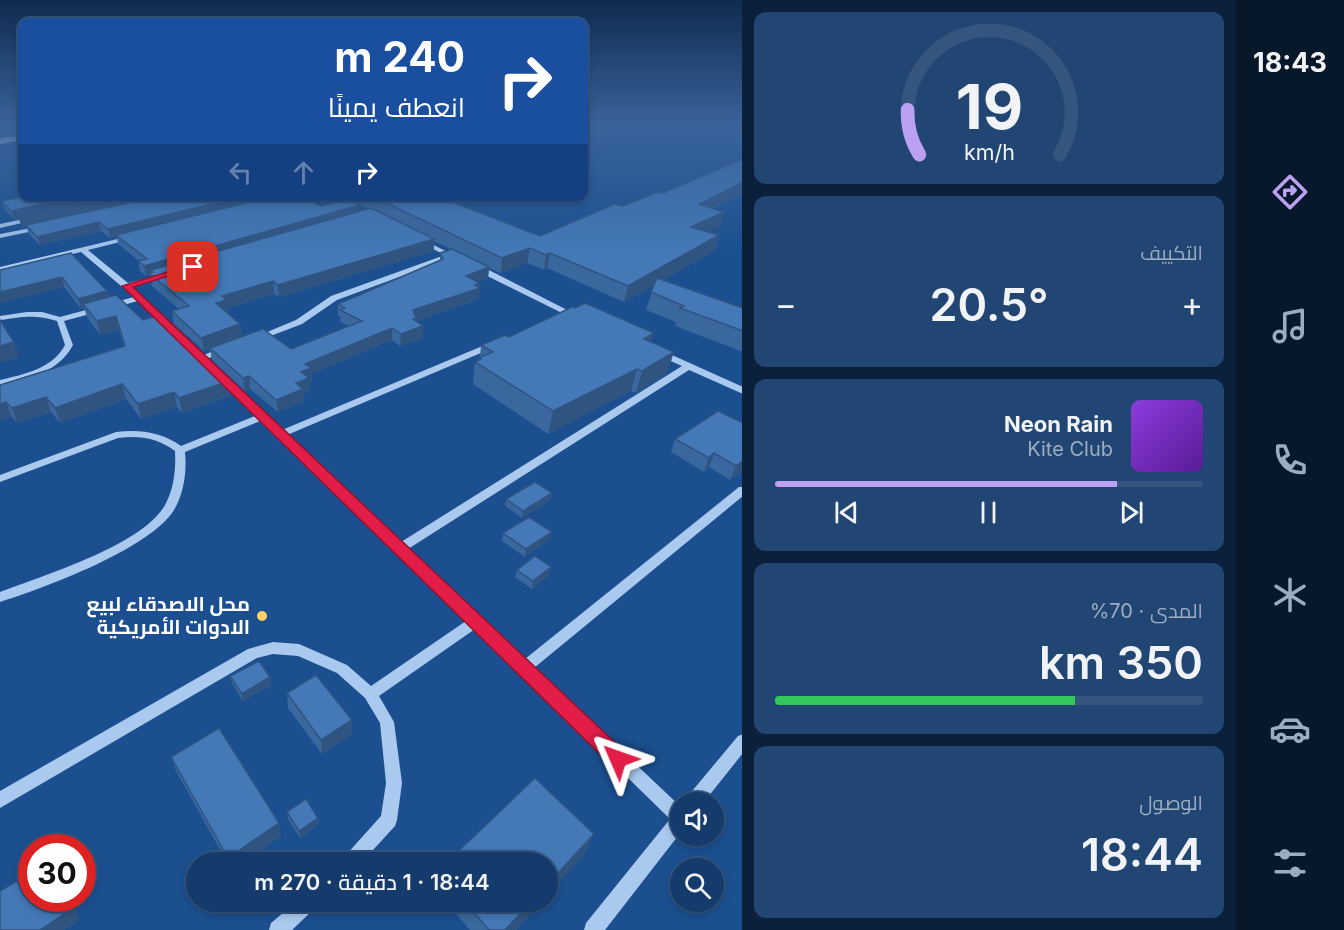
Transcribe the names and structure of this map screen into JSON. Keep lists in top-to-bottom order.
{
  "places": ["محل الاصدقاء لبيع الادوات الأمريكية"],
  "page": {
    "tabs": "18:43",
    "turn": ["240 m", "انعطف يمينًا"],
    "tile": [
      "التكييف",
      ["المدى · 70%", "350 km"],
      ["الوصول", "18:44"]
    ],
    "heat": ["−", "20.5°", "+"],
    "song": ["Neon Rain", "Kite Club"],
    "limit": "30",
    "trip": "18:44 · 1 دقيقة · 270 m",
    "gauge": ["19", "km/h"]
  }
}
